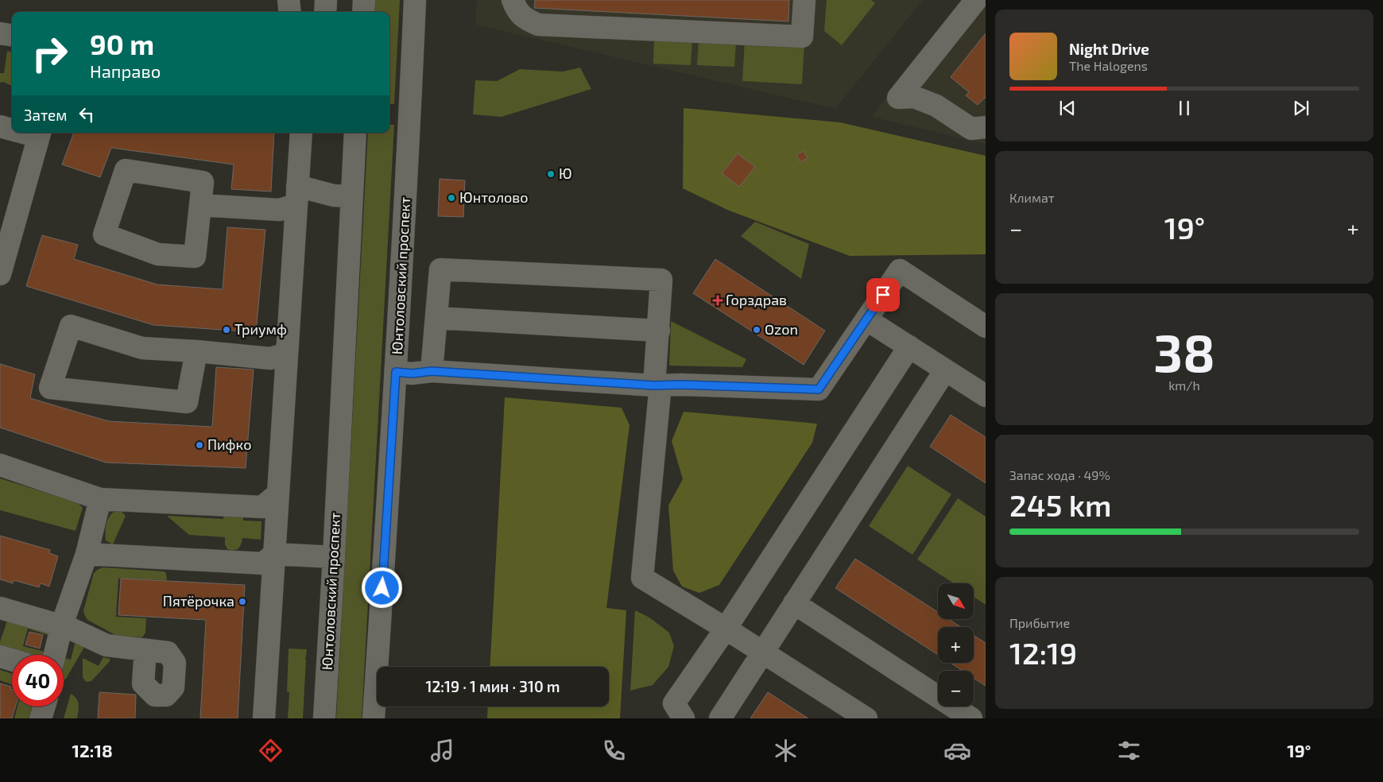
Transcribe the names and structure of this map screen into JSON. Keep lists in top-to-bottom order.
{
  "streets": {
    "street": ["Юнтоловский проспект"]
  },
  "places": {
    "other": [
      "Ю",
      "Юнтолово",
      "Триумф",
      "Ozon",
      "Пифко",
      "Пятёрочка"
    ],
    "health": ["Горздрав"]
  },
  "north": "bottom right",
  "page": {
    "turn": ["90 m", "Направо"],
    "song": ["Night Drive", "The Halogens"],
    "then": "Затем",
    "tile": [
      "Климат",
      ["38", "km/h"],
      ["Запас хода · 49%", "245 km"],
      ["Прибытие", "12:19"]
    ],
    "heat": ["−", "19°", "+"],
    "map_buttons": ["+", "−"],
    "limit": "40",
    "trip": "12:19 · 1 мин · 310 m",
    "tabs": ["12:18", "19°"]
  }
}
